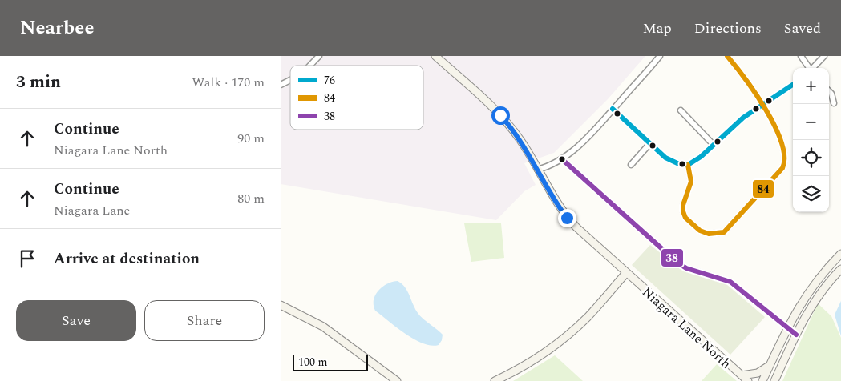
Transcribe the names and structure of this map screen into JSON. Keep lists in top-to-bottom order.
{
  "streets": {
    "street": ["Niagara Lane North"]
  },
  "lines": ["transit line 84", "transit line 76", "transit line 38"],
  "legend": ["76", "84", "38"],
  "scale_bar": "100 m",
  "page": {
    "header": "Nearbee",
    "nav": ["Map", "Directions", "Saved"],
    "heading": ["3 min", "Walk · 170 m"],
    "map_buttons": ["+", "−"],
    "list": [
      ["Continue", "Niagara Lane North", "90 m"],
      ["Continue", "Niagara Lane", "80 m"],
      "Arrive at destination"
    ],
    "buttons": ["Save", "Share"],
    "scale": "100 m"
  }
}
